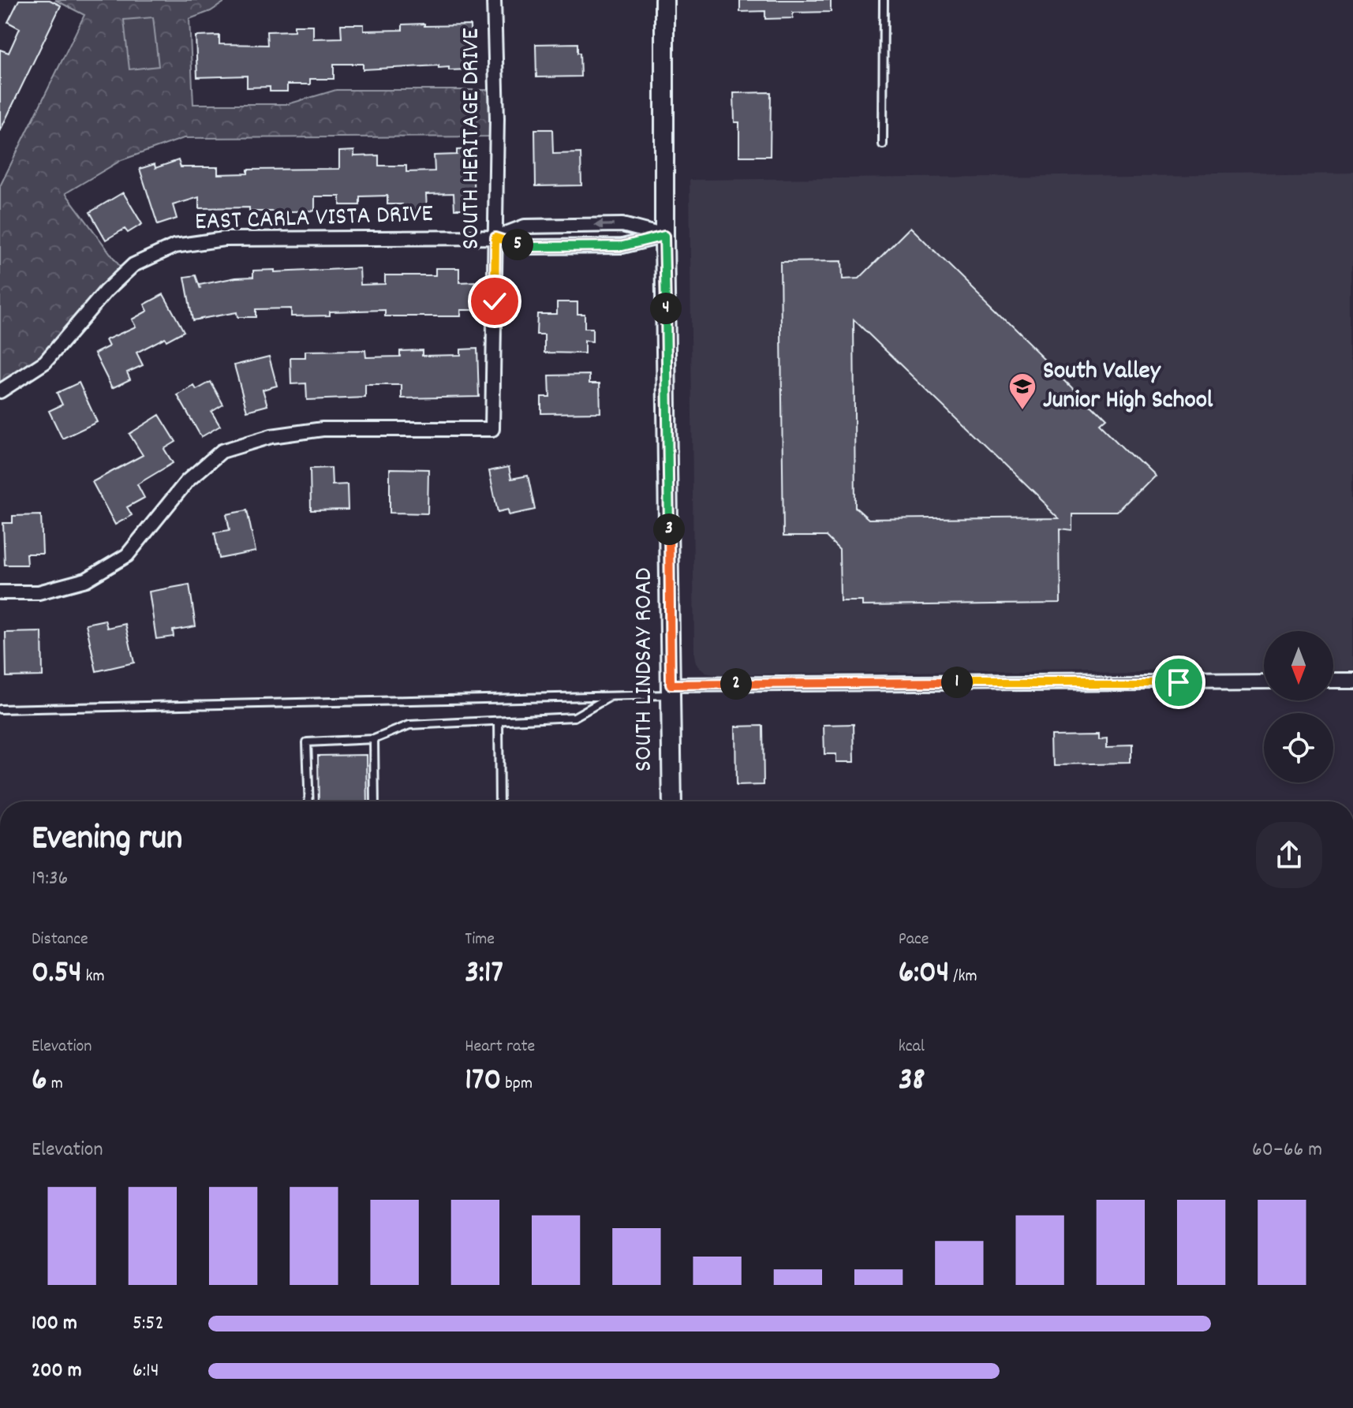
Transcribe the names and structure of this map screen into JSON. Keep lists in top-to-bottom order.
{
  "streets": {
    "main road": ["SOUTH LINDSAY ROAD"],
    "street": ["SOUTH HERITAGE DRIVE", "EAST CARLA VISTA DRIVE"]
  },
  "crossings": [
    ["SOUTH HERITAGE DRIVE", "EAST CARLA VISTA DRIVE"],
    ["EAST CARLA VISTA DRIVE", "SOUTH LINDSAY ROAD"]
  ],
  "places": {
    "school or university": ["South Valley Junior High School"]
  },
  "north": "bottom",
  "page": {
    "pins": [
      "5",
      "4",
      "3",
      "1",
      "2"
    ],
    "heading": ["Evening run", "19:36"],
    "stats": [
      ["Distance", "0.54 km"],
      ["Time", "3:17"],
      ["Pace", "6:04 /km"],
      ["Elevation", "6 m"],
      ["Heart rate", "170 bpm"],
      ["kcal", "38"]
    ],
    "chart": ["Elevation", "60–66 m"],
    "list": [
      {
        "name": "100 m",
        "note": "5:52"
      },
      {
        "name": "200 m",
        "note": "6:14"
      }
    ]
  }
}
